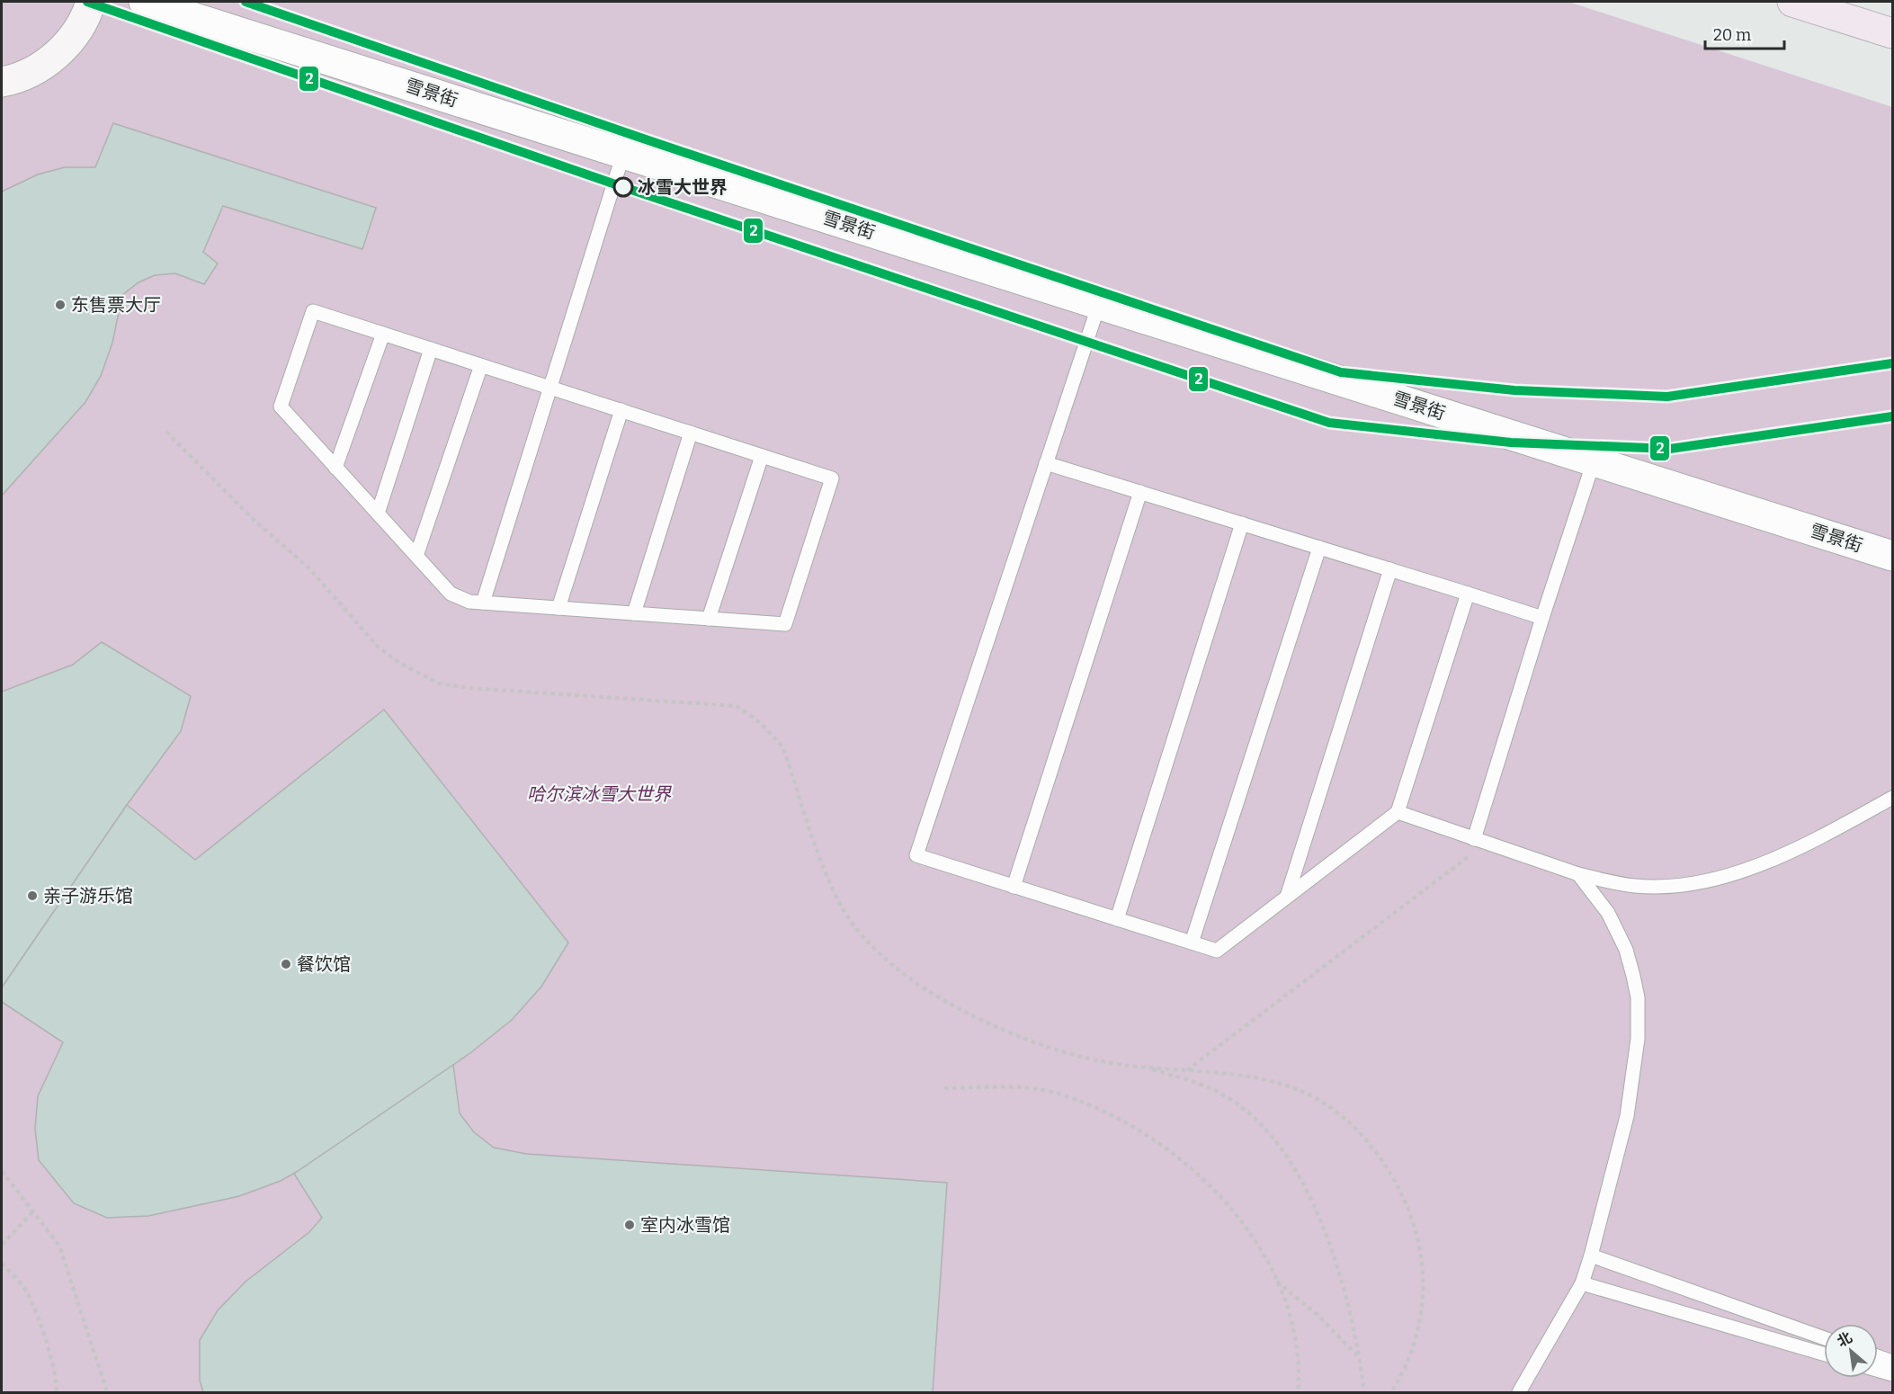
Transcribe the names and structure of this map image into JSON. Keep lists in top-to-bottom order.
{
  "streets": {
    "street": ["雪景街"]
  },
  "parks": ["哈尔滨冰雪大世界"],
  "places": [
    "冰雪大世界",
    "东售票大厅",
    "亲子游乐馆",
    "餐饮馆",
    "室内冰雪馆"
  ],
  "lines": ["transit line 2"],
  "scale_bar": "20 m",
  "north": "top left"
}
